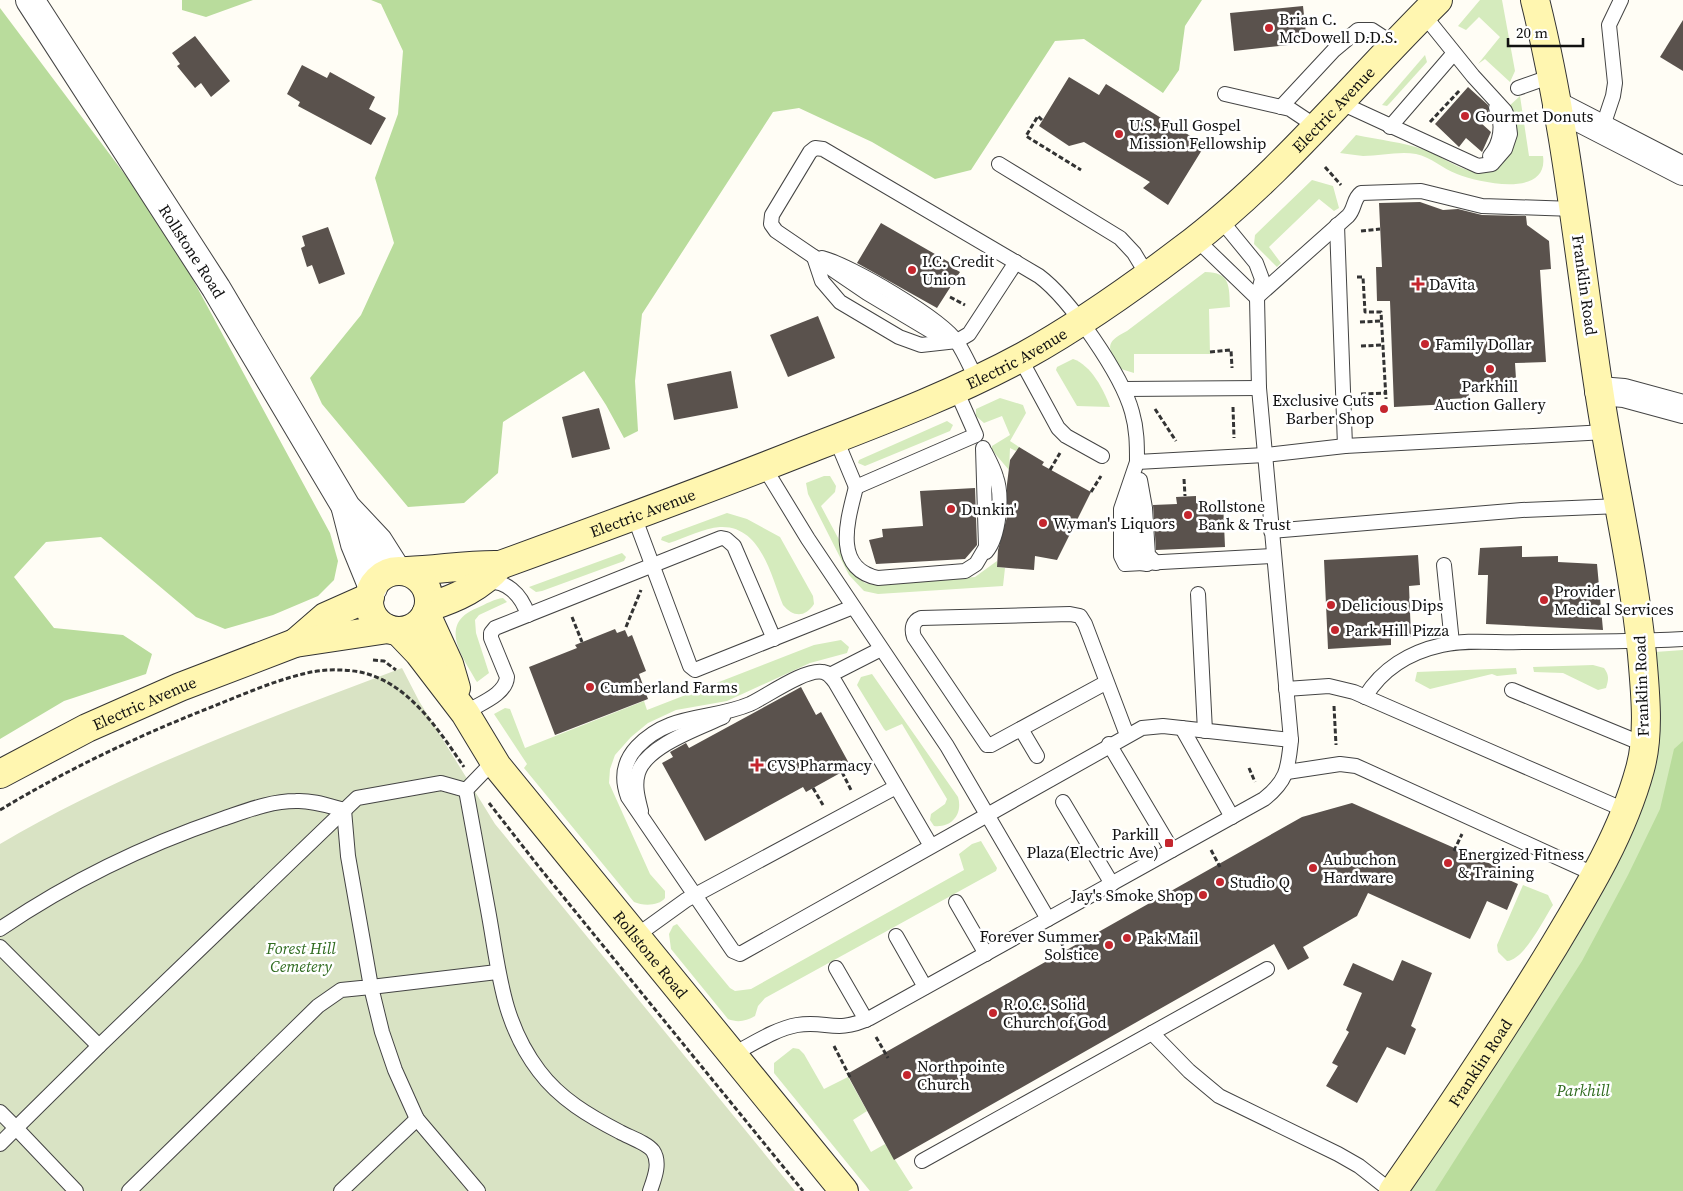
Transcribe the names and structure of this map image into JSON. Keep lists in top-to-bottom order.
{
  "streets": {
    "main road": ["Electric Avenue", "Rollstone Road", "Franklin Road"]
  },
  "crossings": [
    ["Electric Avenue", "Rollstone Road"]
  ],
  "parks": ["Forest Hill Cemetery", "Parkhill"],
  "places": {
    "other": [
      "Brian C. McDowell D.D.S.",
      "Gourmet Donuts",
      "U.S. Full Gospel Mission Fellowship",
      "I.C. Credit Union",
      "Family Dollar",
      "Parkhill Auction Gallery",
      "Exclusive Cuts Barber Shop",
      "Dunkin'",
      "Rollstone Bank & Trust",
      "Wyman's Liquors",
      "Provider Medical Services",
      "Delicious Dips",
      "Park Hill Pizza",
      "Cumberland Farms",
      "Energized Fitness & Training",
      "Aubuchon Hardware",
      "Studio Q",
      "Jay's Smoke Shop",
      "Pak Mail",
      "Forever Summer Solstice",
      "R.O.C. Solid Church of God",
      "Northpointe Church"
    ],
    "health": ["DaVita", "CVS Pharmacy"],
    "transit": ["Parkill Plaza(Electric Ave)"]
  },
  "scale_bar": "20 m"
}
